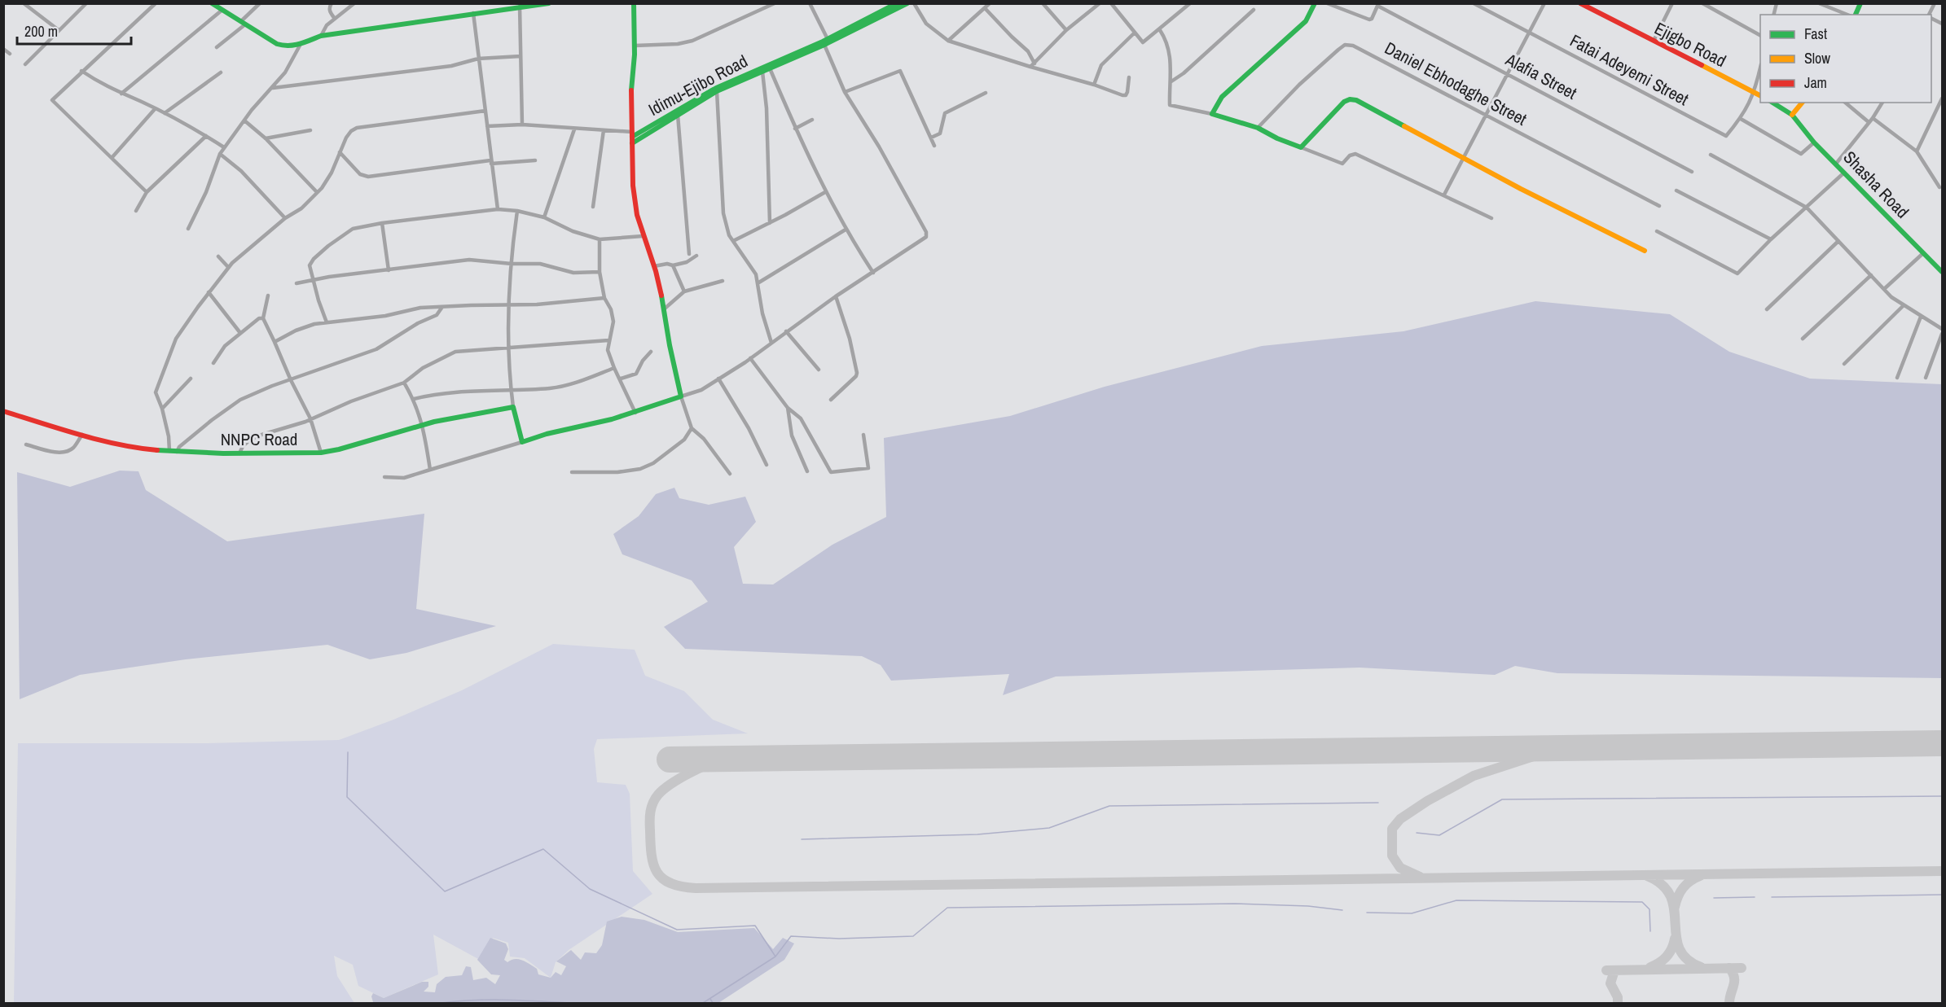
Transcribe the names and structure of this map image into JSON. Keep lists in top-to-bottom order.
{
  "streets": {
    "street": [
      "Ejigbo Road",
      "Fatai Adeyemi Street",
      "Alafia Street",
      "Daniel Ebhodaghe Street",
      "Idimu-Ejibo Road",
      "Shasha Road",
      "NNPC Road"
    ]
  },
  "crossings": [
    ["Ejigbo Road", "Fatai Adeyemi Street"]
  ],
  "legend": ["Fast", "Slow", "Jam"],
  "scale_bar": "200 m"
}
